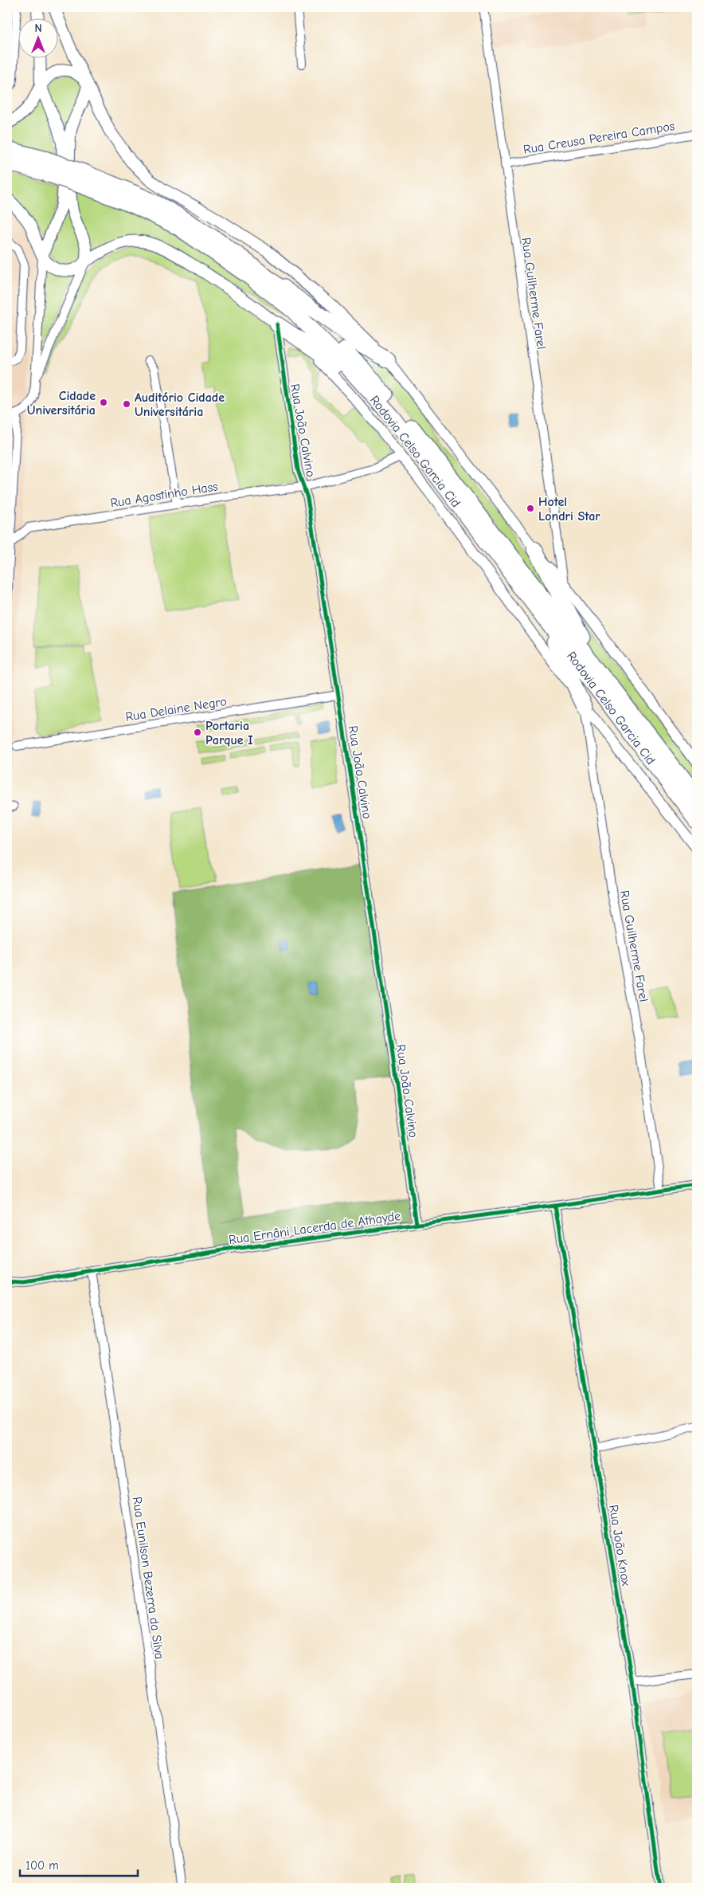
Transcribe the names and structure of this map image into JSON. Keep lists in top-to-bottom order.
{
  "streets": {
    "highway": ["Rodovia Celso Garcia Cid"],
    "street": [
      "Rua Creusa Pereira Campos",
      "Rua Guilherme Farel",
      "Rua João Calvino",
      "Rua Agostinho Hass",
      "Rua Delaine Negro",
      "Rua Ernâni Lacerda de Athayde",
      "Rua João Knox",
      "Rua Eunilson Bezerra da Silva"
    ]
  },
  "crossings": [
    ["Rua Creusa Pereira Campos", "Rua Guilherme Farel"],
    ["Rua Guilherme Farel", "Rodovia Celso Garcia Cid"],
    ["Rua Guilherme Farel", "Rua Ernâni Lacerda de Athayde"],
    ["Rua João Calvino", "Rodovia Celso Garcia Cid"],
    ["Rua João Calvino", "Rua Agostinho Hass"],
    ["Rua João Calvino", "Rua Delaine Negro"],
    ["Rua João Calvino", "Rua Ernâni Lacerda de Athayde"],
    ["Rodovia Celso Garcia Cid", "Rua Agostinho Hass"],
    ["Rua Ernâni Lacerda de Athayde", "Rua João Knox"],
    ["Rua Ernâni Lacerda de Athayde", "Rua Eunilson Bezerra da Silva"]
  ],
  "places": [
    "Cidade Universitária",
    "Auditório Cidade Universitária",
    "Hotel Londri Star",
    "Portaria Parque I"
  ],
  "scale_bar": "100 m",
  "north": "top"
}
